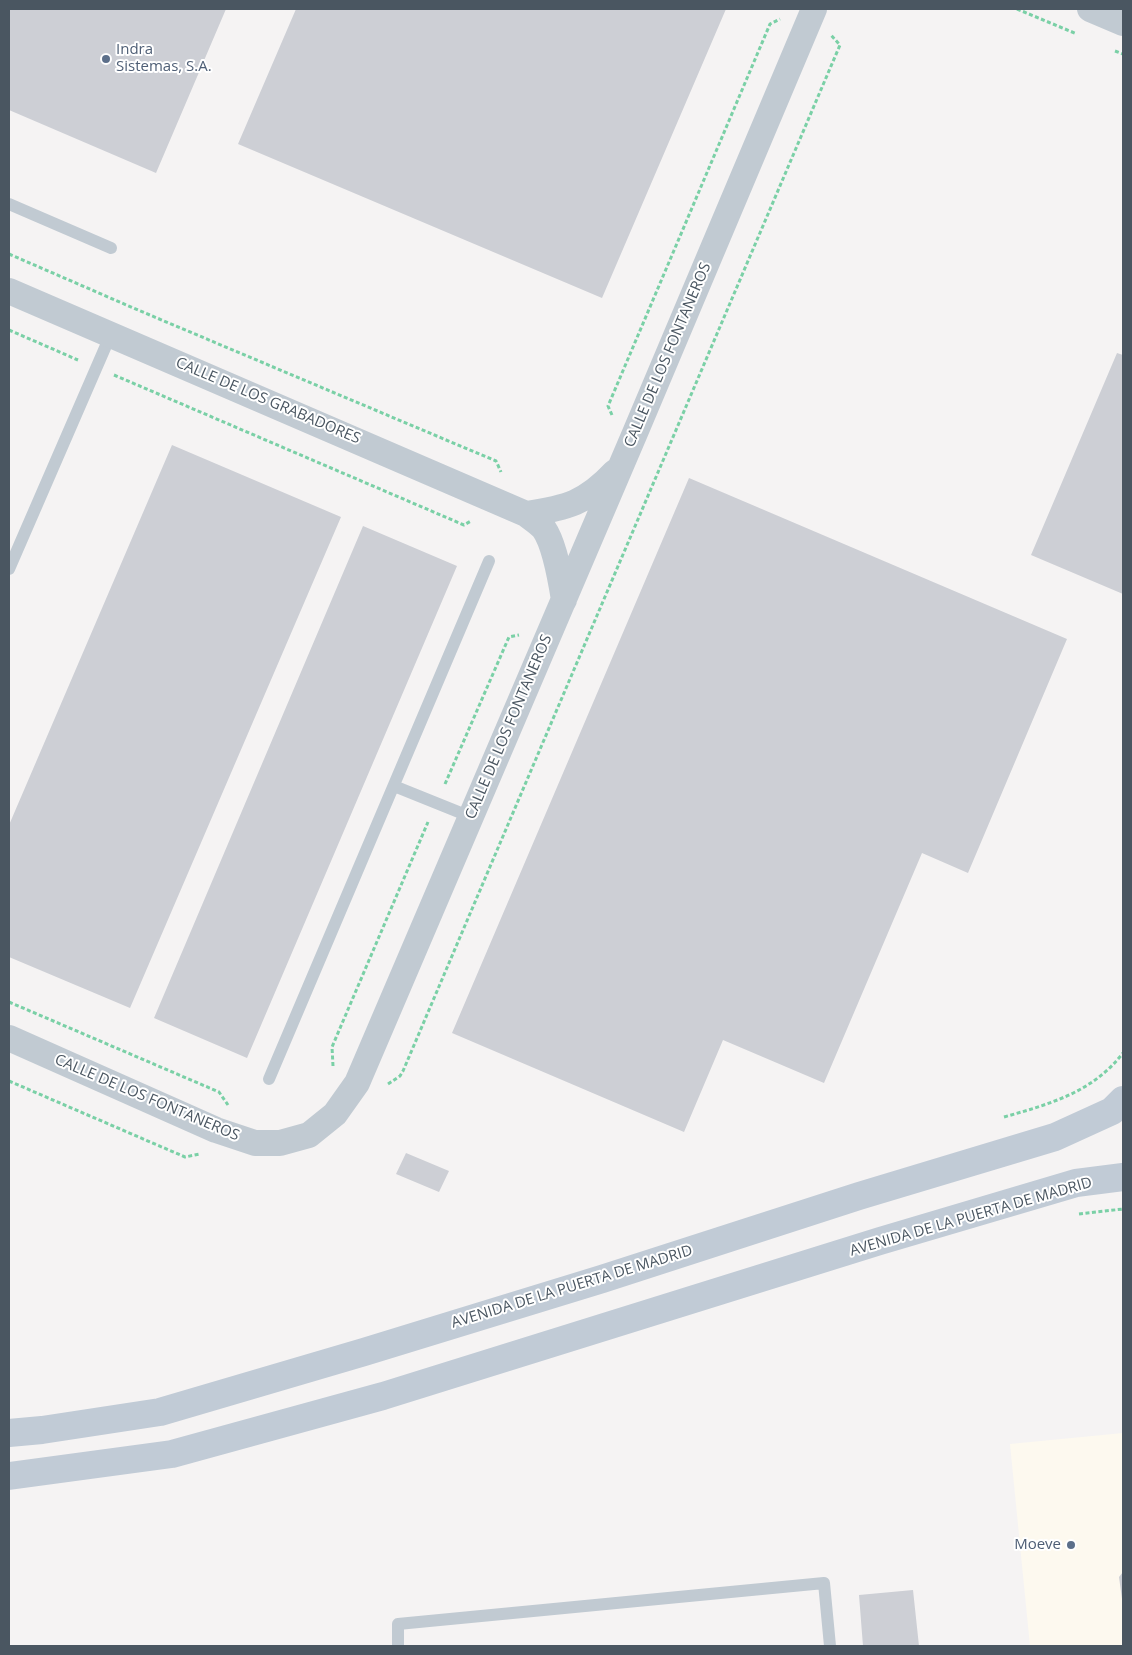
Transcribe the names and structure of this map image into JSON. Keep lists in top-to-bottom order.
{
  "streets": {
    "street": ["CALLE DE LOS FONTANEROS", "CALLE DE LOS GRABADORES", "AVENIDA DE LA PUERTA DE MADRID"]
  },
  "crossings": [
    ["CALLE DE LOS FONTANEROS", "CALLE DE LOS GRABADORES"]
  ],
  "places": ["Indra Sistemas, S.A.", "Moeve"]
}
